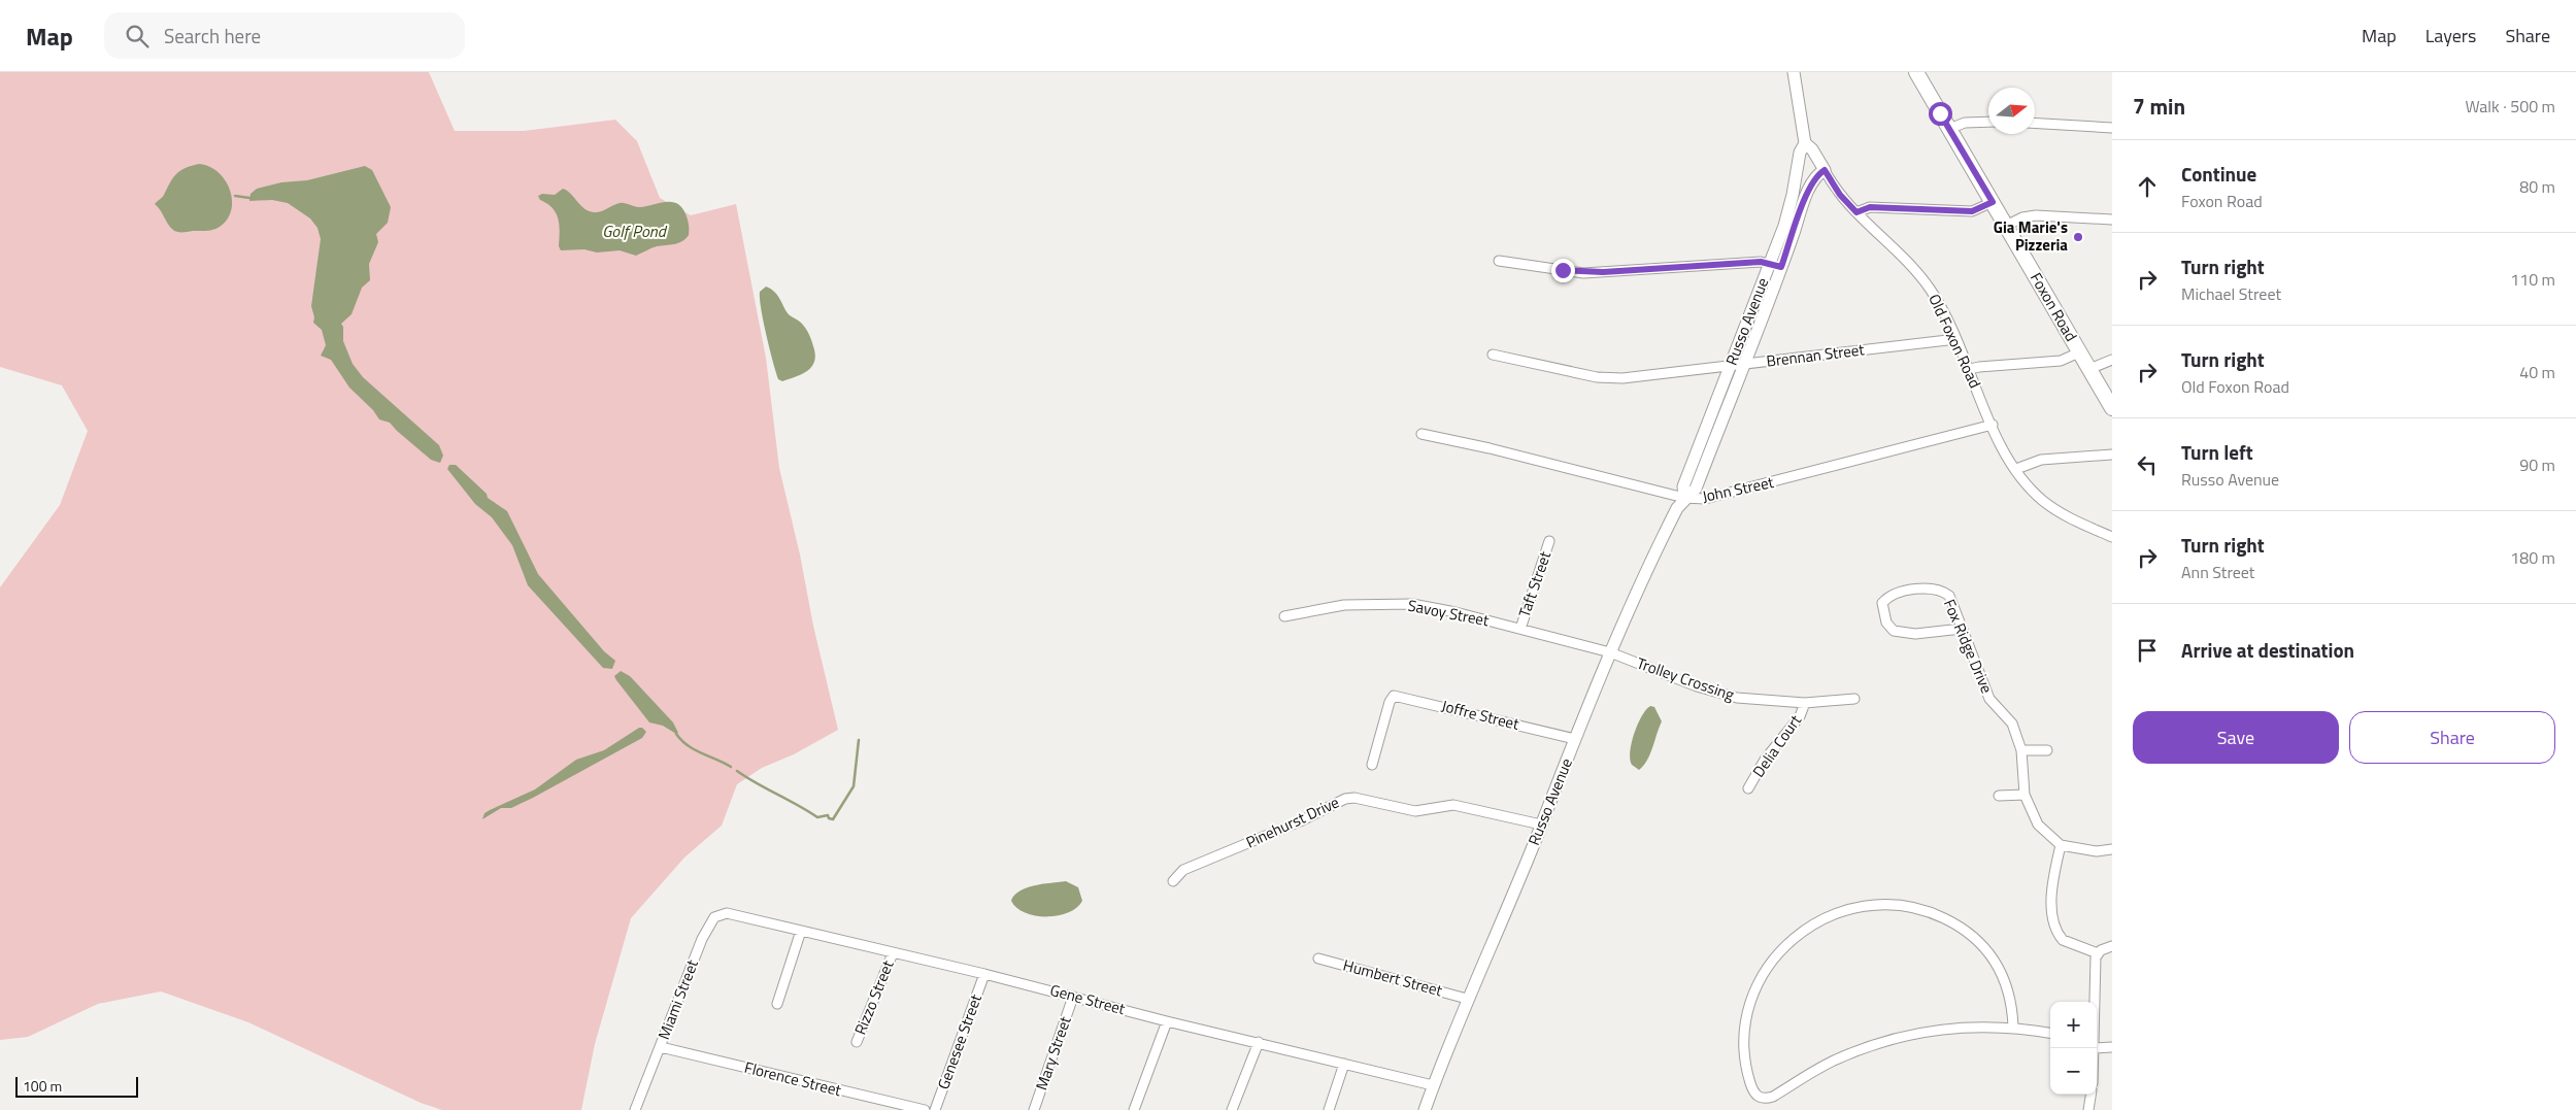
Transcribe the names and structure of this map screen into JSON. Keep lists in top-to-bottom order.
{
  "streets": {
    "main road": ["Foxon Road"],
    "street": [
      "Russo Avenue",
      "Old Foxon Road",
      "Brennan Street",
      "John Street",
      "Taft Street",
      "Savoy Street",
      "Fox Ridge Drive",
      "Trolley Crossing",
      "Joffre Street",
      "Delia Court",
      "Pinehurst Drive",
      "Humbert Street",
      "Rizzo Street",
      "Miami Street",
      "Gene Street",
      "Genesee Street",
      "Mary Street",
      "Florence Street"
    ]
  },
  "crossings": [
    ["Russo Avenue", "Old Foxon Road"],
    ["Russo Avenue", "Brennan Street"],
    ["Russo Avenue", "John Street"],
    ["Russo Avenue", "Savoy Street"],
    ["Russo Avenue", "Trolley Crossing"],
    ["Russo Avenue", "Joffre Street"],
    ["Russo Avenue", "Pinehurst Drive"],
    ["Russo Avenue", "Humbert Street"],
    ["Russo Avenue", "Gene Street"],
    ["Old Foxon Road", "Brennan Street"],
    ["Old Foxon Road", "John Street"],
    ["Taft Street", "Savoy Street"],
    ["Savoy Street", "Trolley Crossing"],
    ["Trolley Crossing", "Delia Court"],
    ["Rizzo Street", "Gene Street"],
    ["Miami Street", "Gene Street"],
    ["Miami Street", "Florence Street"],
    ["Gene Street", "Genesee Street"],
    ["Gene Street", "Mary Street"]
  ],
  "water": ["Golf Pond"],
  "places": ["Gia Marie's Pizzeria"],
  "scale_bar": "100 m",
  "north": "right",
  "page": {
    "header": "Map",
    "search": "Search here",
    "nav": ["Map", "Layers", "Share"],
    "heading": ["7 min", "Walk · 500 m"],
    "list": [
      ["Continue", "Foxon Road", "80 m"],
      ["Turn right", "Michael Street", "110 m"],
      ["Turn right", "Old Foxon Road", "40 m"],
      ["Turn left", "Russo Avenue", "90 m"],
      ["Turn right", "Ann Street", "180 m"],
      "Arrive at destination"
    ],
    "buttons": ["Save", "Share"],
    "map_buttons": ["+", "−"],
    "scale": "100 m"
  }
}
